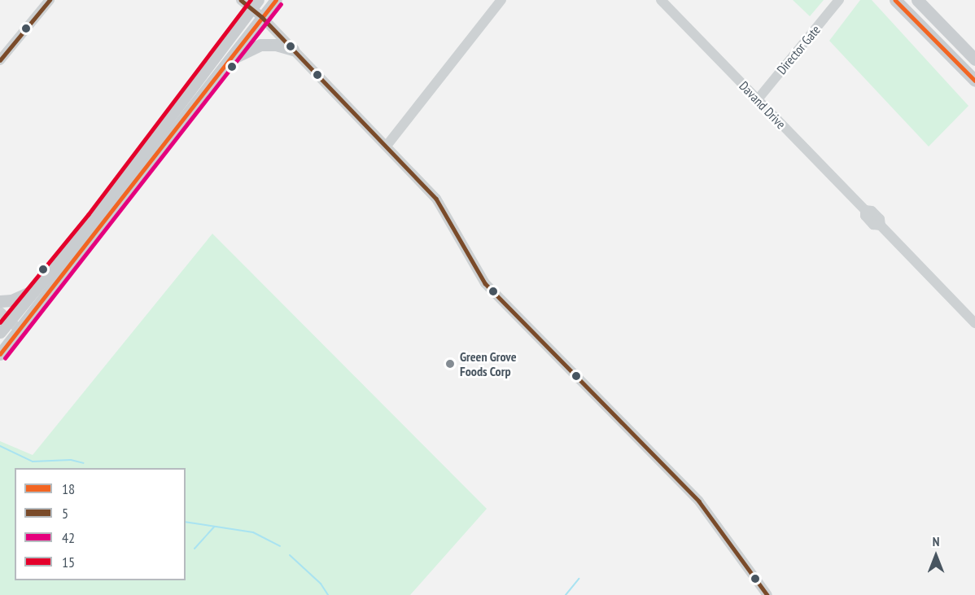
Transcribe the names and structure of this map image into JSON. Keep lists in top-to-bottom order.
{
  "streets": {
    "street": ["Director Gate", "Davand Drive"]
  },
  "crossings": [
    ["Director Gate", "Davand Drive"]
  ],
  "places": ["Green Grove Foods Corp"],
  "lines": [
    "transit line 18",
    "transit line 5",
    "transit line 15",
    "transit line 42"
  ],
  "legend": [
    "18",
    "5",
    "42",
    "15"
  ],
  "north": "top"
}
